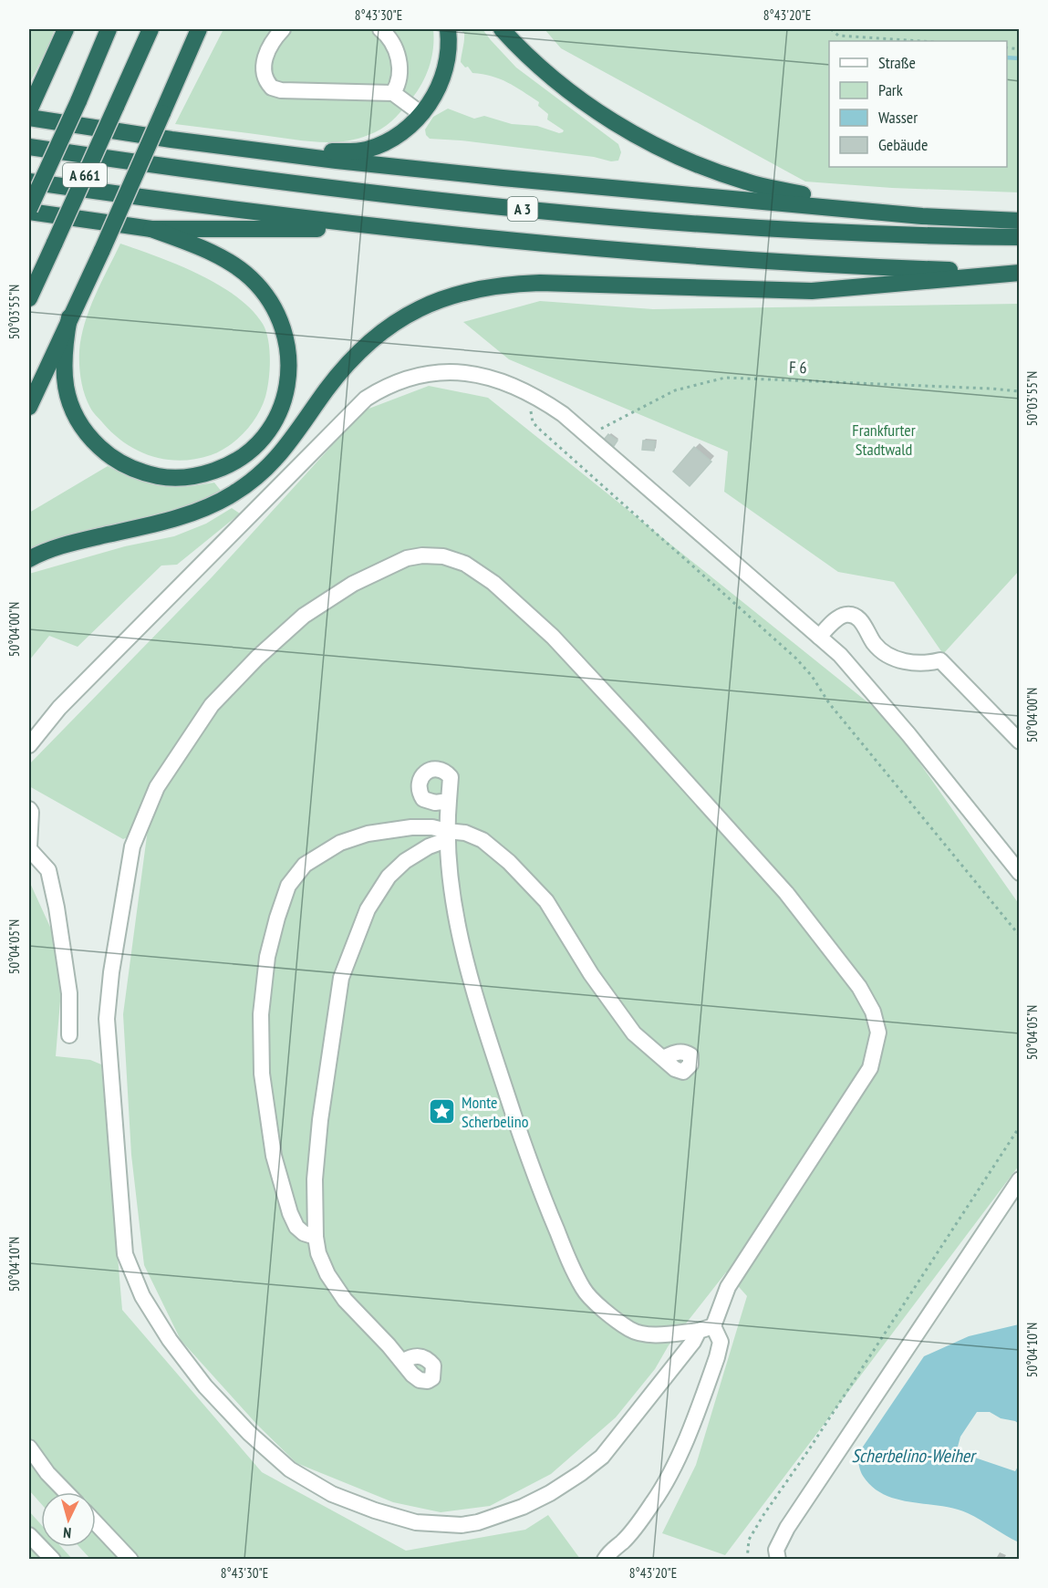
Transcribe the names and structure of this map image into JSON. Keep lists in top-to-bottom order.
{
  "streets": {
    "highway": ["A 661", "A 3"],
    "path": ["F 6"]
  },
  "water": ["Scherbelino-Weiher"],
  "parks": ["Frankfurter Stadtwald"],
  "places": {
    "place": ["Monte Scherbelino"]
  },
  "legend": [
    "Straße",
    "Park",
    "Wasser",
    "Gebäude"
  ],
  "north": "bottom",
  "coordinates": [
    "8°43'30\"E",
    "8°43'20\"E",
    "50°03'55\"N",
    "50°04'00\"N",
    "50°04'05\"N",
    "50°04'10\"N"
  ]
}
